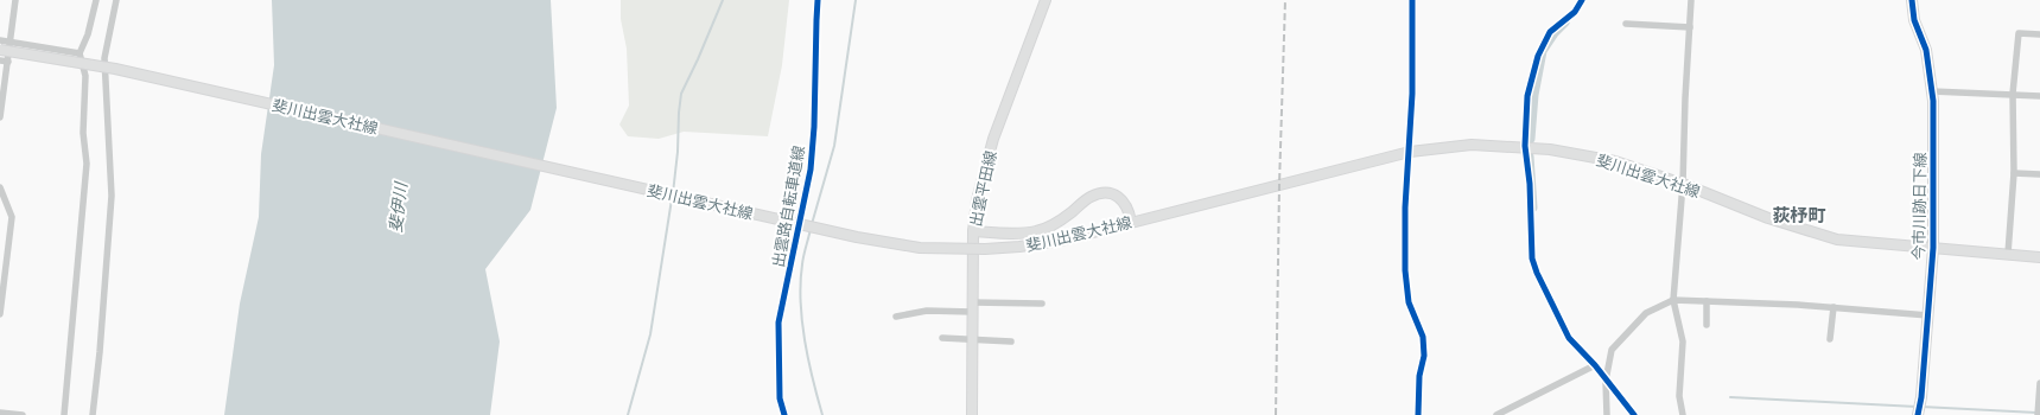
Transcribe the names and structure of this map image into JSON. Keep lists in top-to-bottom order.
{
  "streets": {
    "main road": ["斐川出雲大社線", "出雲平田線", "今市川跡日下線"],
    "cycle path": ["出雲路自転車道線"]
  },
  "crossings": [
    ["斐川出雲大社線", "今市川跡日下線"]
  ],
  "districts": ["荻杼町"],
  "water": ["斐伊川"]
}
